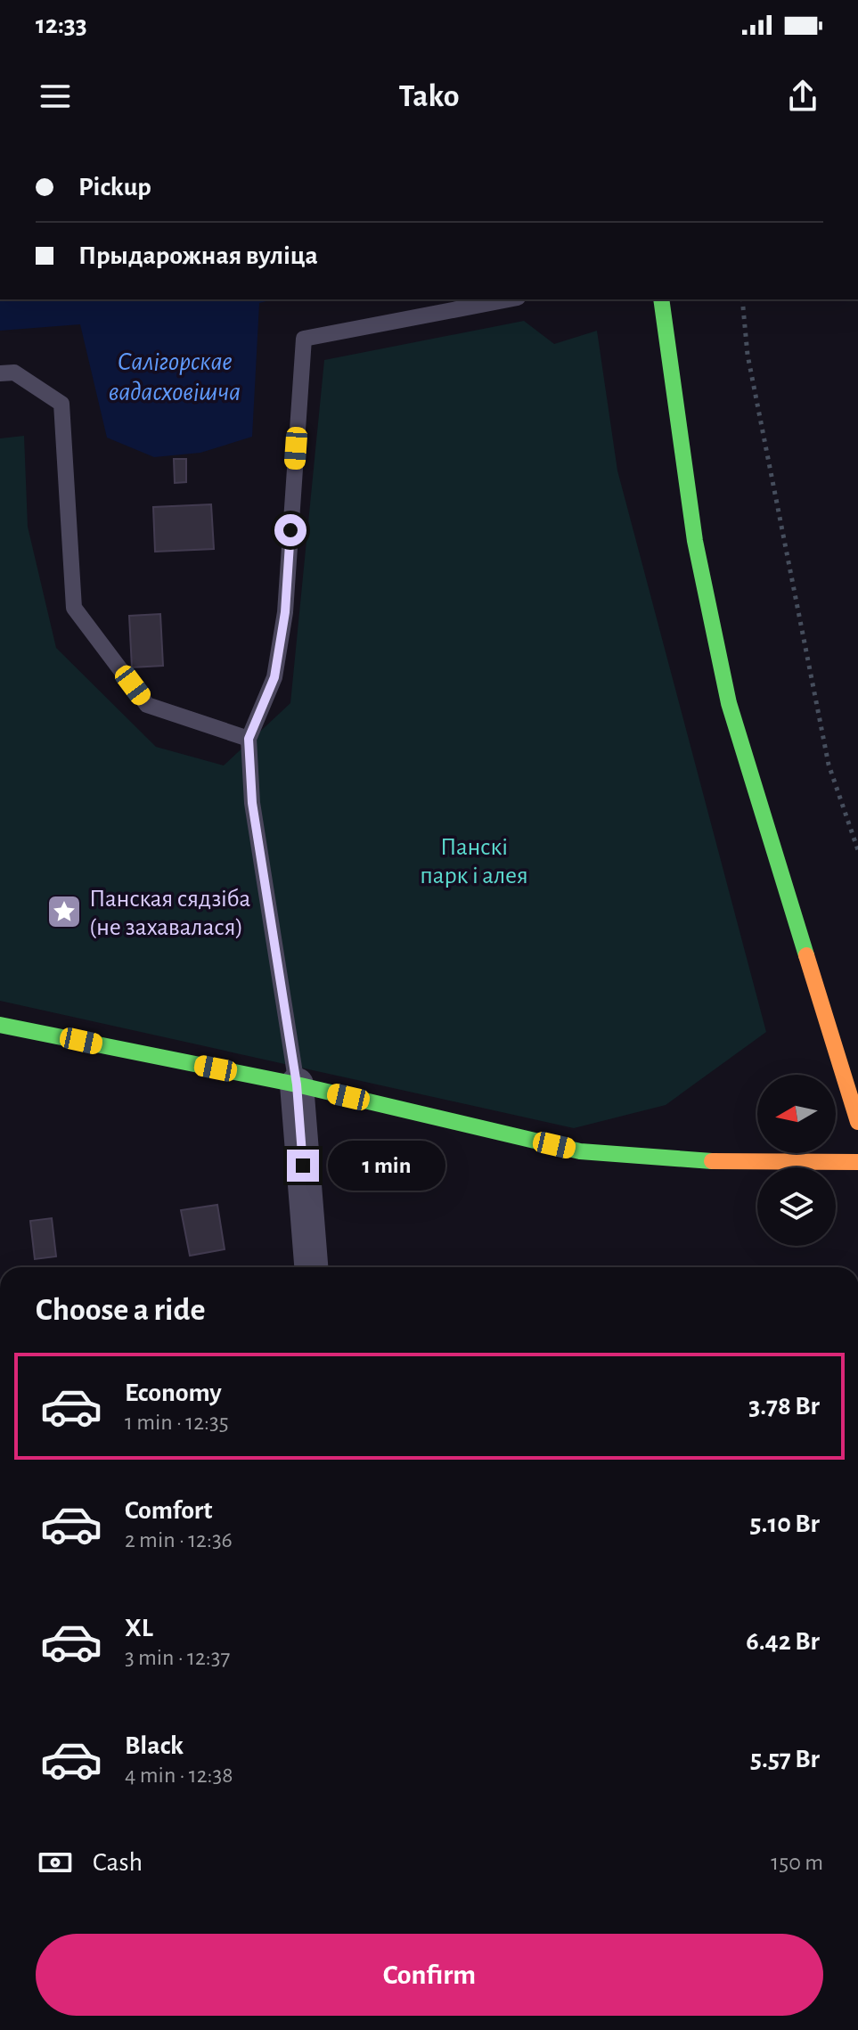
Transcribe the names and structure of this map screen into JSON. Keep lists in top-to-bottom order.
{
  "water": ["Салігорскае вадасховішча"],
  "parks": ["Панскі парк і алея"],
  "places": {
    "place": ["Панская сядзіба (не захавалася)"]
  },
  "north": "left",
  "page": {
    "status": "12:33",
    "header": "Tako",
    "banner": ["Pickup", "Прыдарожная вуліца"],
    "bubble": "1 min",
    "heading": "Choose a ride",
    "list": [
      {
        "name": "Economy",
        "note": "1 min · 12:35",
        "value": "3.78 Br"
      },
      {
        "name": "Comfort",
        "note": "2 min · 12:36",
        "value": "5.10 Br"
      },
      {
        "name": "XL",
        "note": "3 min · 12:37",
        "value": "6.42 Br"
      },
      {
        "name": "Black",
        "note": "4 min · 12:38",
        "value": "5.57 Br"
      }
    ],
    "pay": ["Cash", "150 m"],
    "buttons": "Confirm"
  }
}
